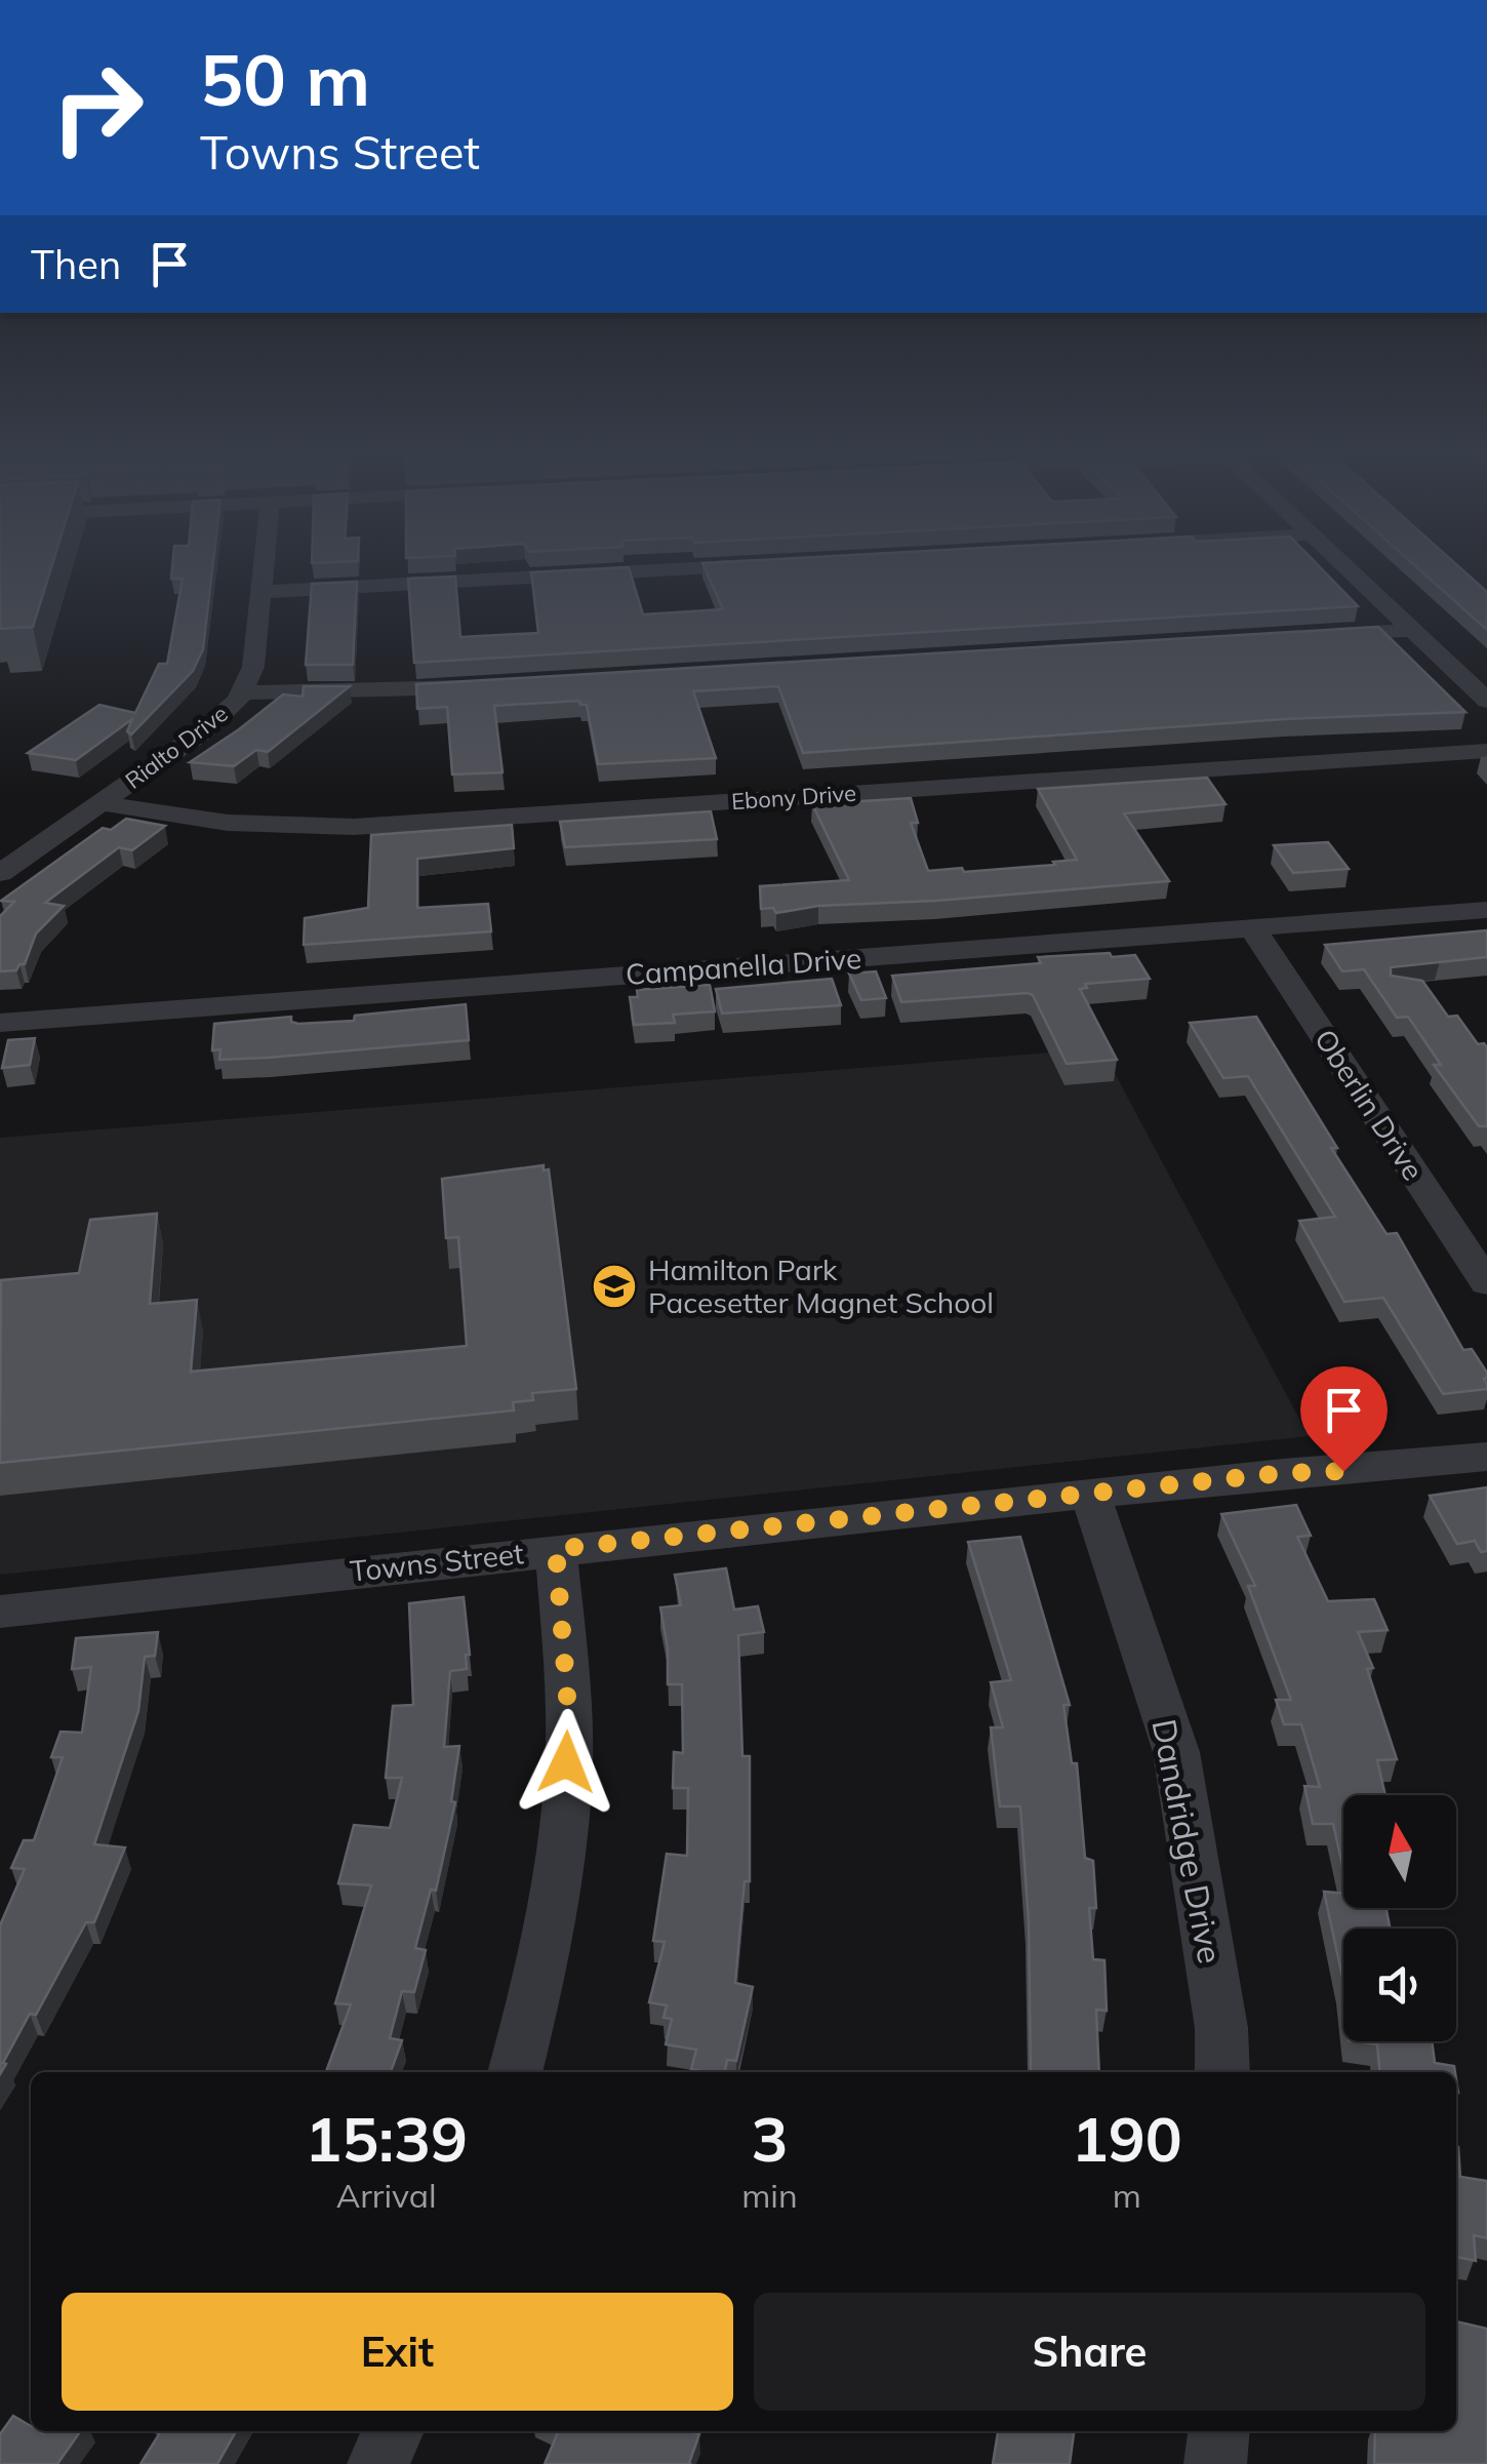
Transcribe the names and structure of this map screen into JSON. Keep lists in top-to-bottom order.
{
  "streets": {
    "street": [
      "Rialto Drive",
      "Ebony Drive",
      "Campanella Drive",
      "Oberlin Drive",
      "Towns Street",
      "Dandridge Drive"
    ]
  },
  "crossings": [
    ["Rialto Drive", "Ebony Drive"],
    ["Campanella Drive", "Oberlin Drive"],
    ["Towns Street", "Dandridge Drive"]
  ],
  "places": {
    "school or university": ["Hamilton Park Pacesetter Magnet School"]
  },
  "north": "top",
  "page": {
    "turn": ["50 m", "Towns Street"],
    "then": "Then",
    "eta": [
      "15:39",
      "Arrival",
      "3",
      "min",
      "190",
      "m"
    ],
    "buttons": ["Exit", "Share"]
  }
}
